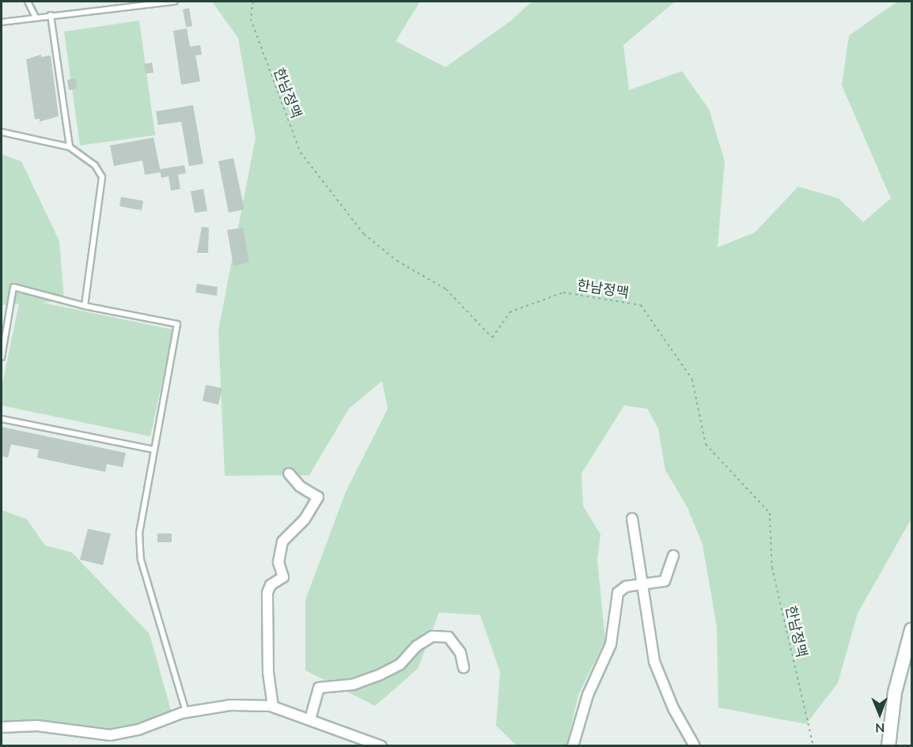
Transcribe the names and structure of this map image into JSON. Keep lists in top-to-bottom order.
{
  "streets": {
    "path": ["한남정맥"]
  },
  "north": "bottom"
}
